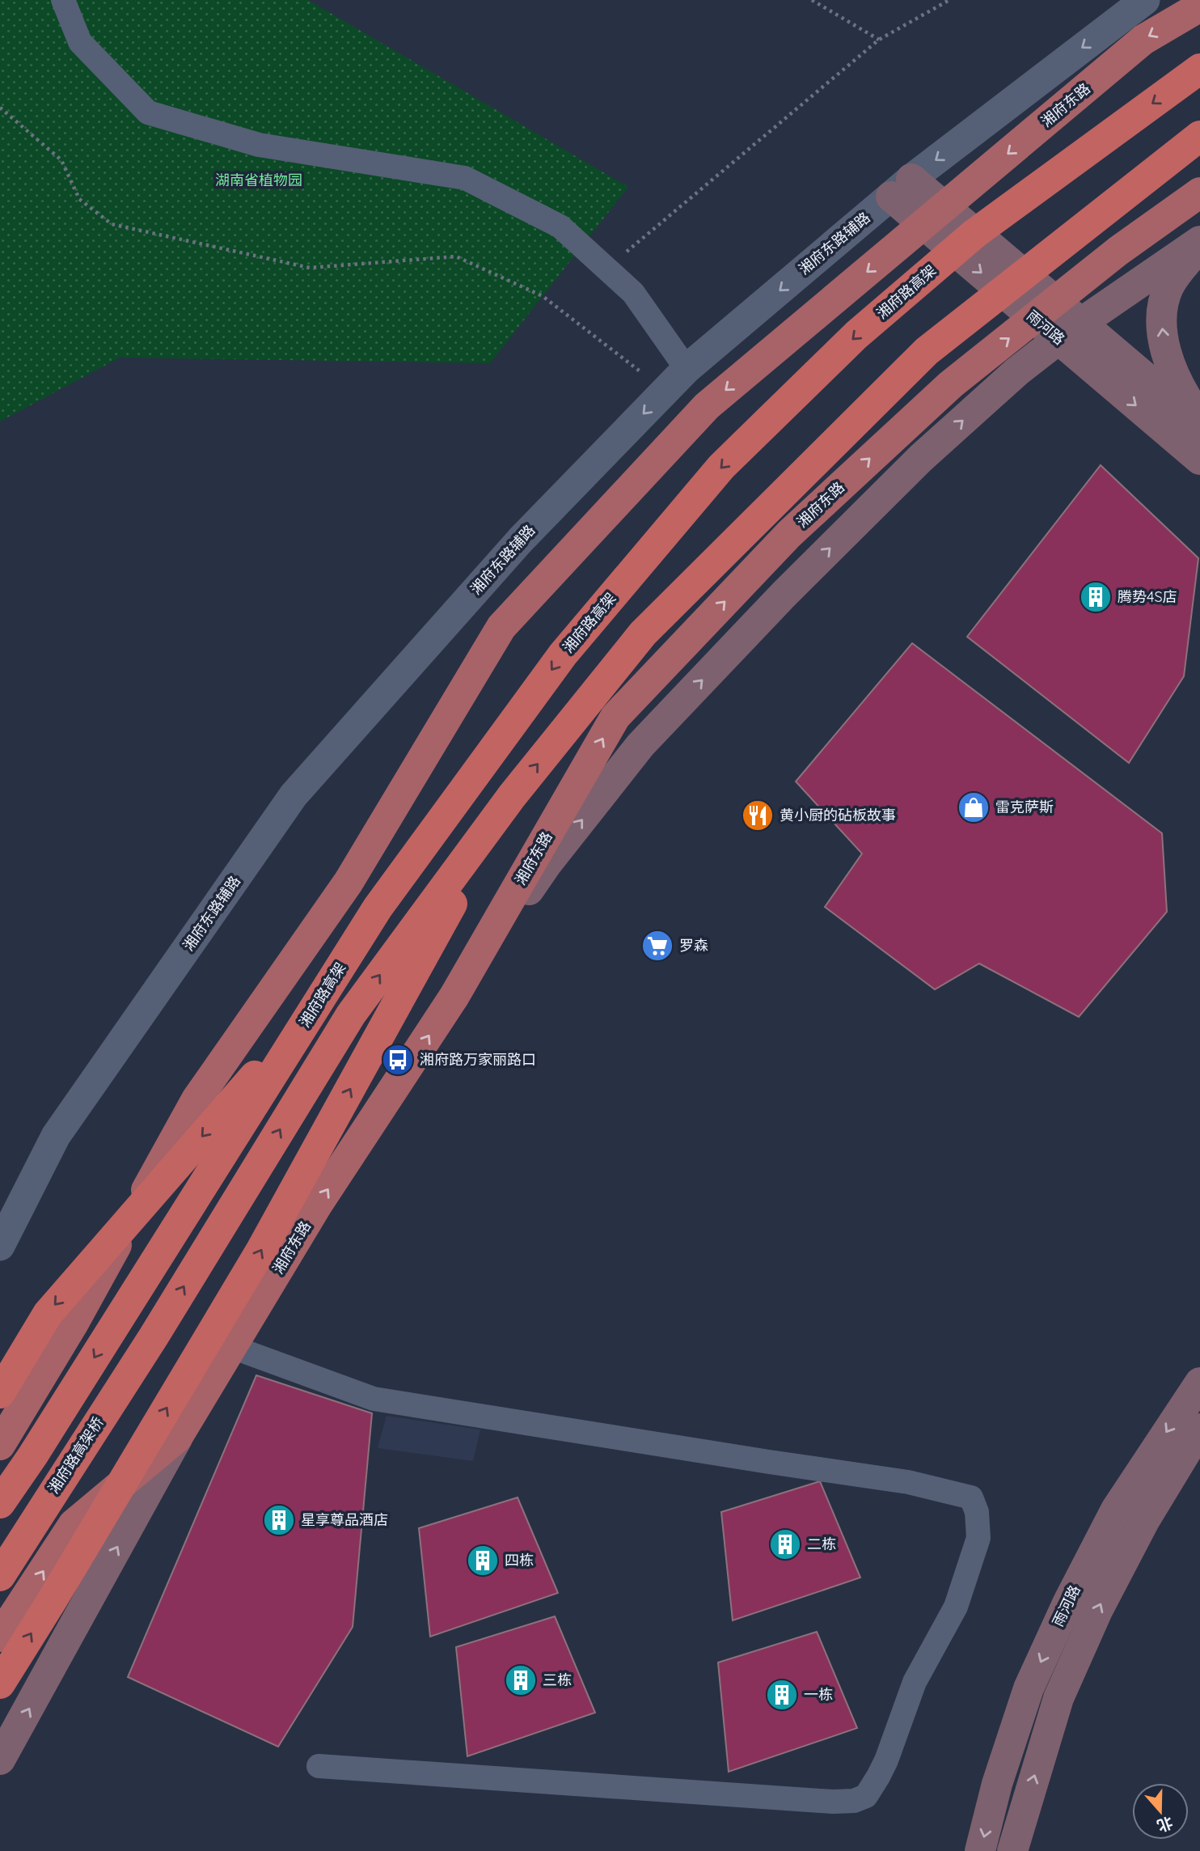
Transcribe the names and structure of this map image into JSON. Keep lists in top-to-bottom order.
{
  "streets": {
    "highway": ["湘府路高架", "湘府路高架桥"],
    "main road": ["湘府东路", "雨河路"],
    "street": ["湘府东路辅路"]
  },
  "crossings": [
    ["湘府东路", "雨河路"],
    ["湘府东路辅路", "雨河路"]
  ],
  "one_way": ["湘府东路辅路"],
  "parks": ["湖南省植物园"],
  "places": {
    "building": [
      "腾势4S店",
      "星享尊品酒店",
      "二栋",
      "四栋",
      "三栋",
      "一栋"
    ],
    "shop": ["雷克萨斯"],
    "restaurant": ["黄小厨的砧板故事"],
    "supermarket": ["罗森"],
    "bus stop": ["湘府路万家丽路口"]
  },
  "north": "bottom"
}
